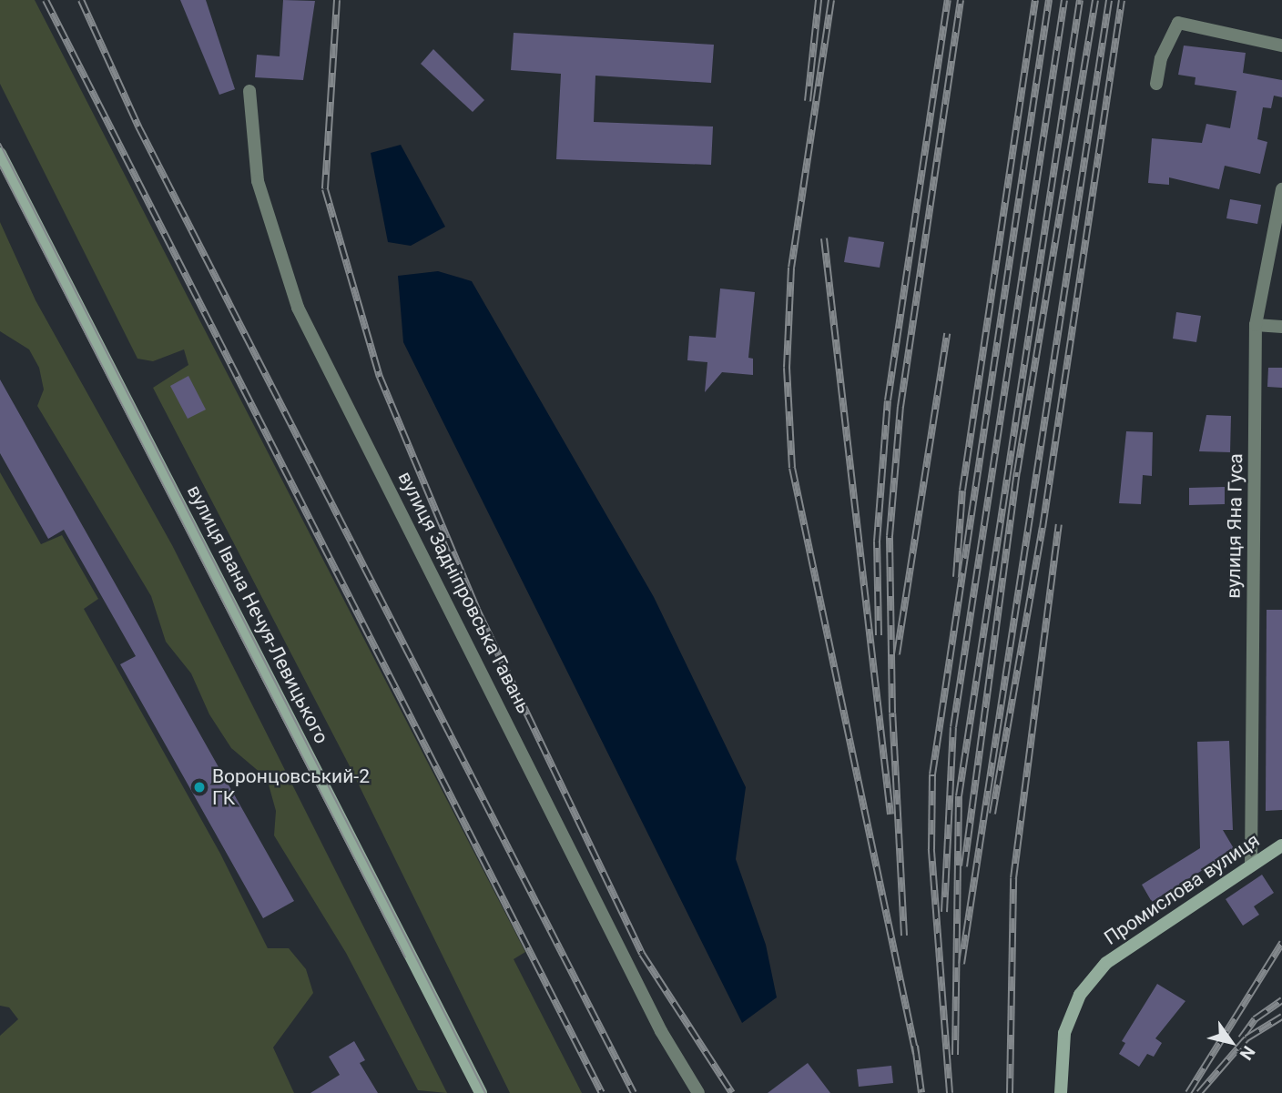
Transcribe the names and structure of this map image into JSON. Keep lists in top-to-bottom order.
{
  "streets": {
    "main road": ["вулиця Івана Нечуя-Левицького", "Промислова вулиця"],
    "street": ["вулиця Яна Гуса", "вулиця Задніпровська Гавань"]
  },
  "crossings": [
    ["вулиця Яна Гуса", "Промислова вулиця"]
  ],
  "places": ["Воронцовський-2 ГК"],
  "north": "bottom right"
}
